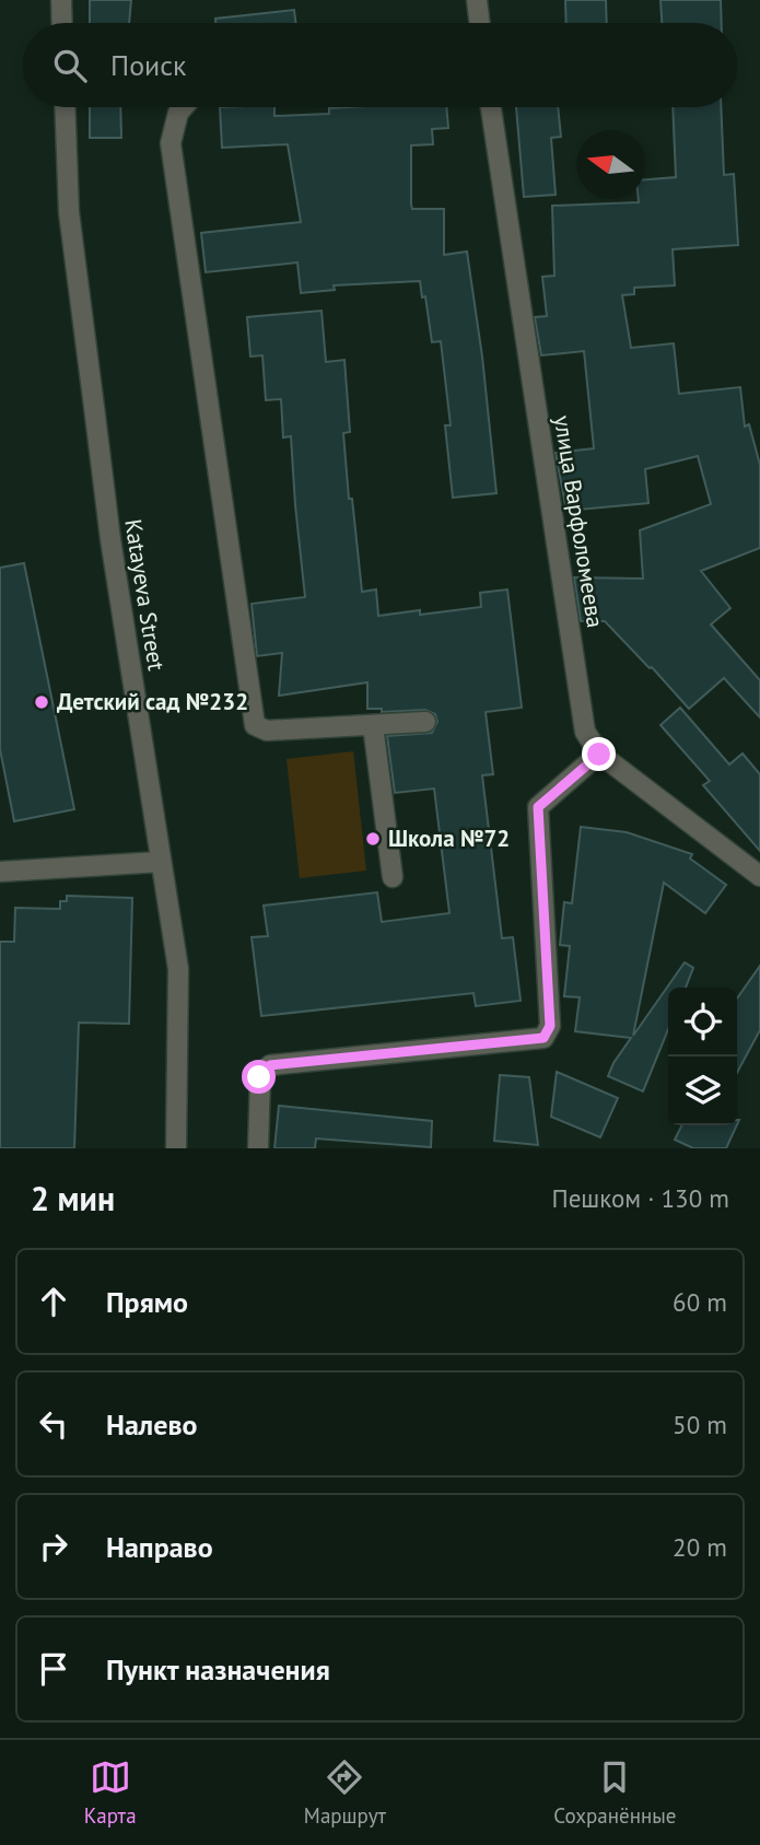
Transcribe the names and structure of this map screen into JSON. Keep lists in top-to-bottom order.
{
  "streets": {
    "street": ["улица Варфоломеева", "Katayeva Street"]
  },
  "places": ["Детский сад №232", "Школа №72"],
  "north": "left",
  "page": {
    "search": "Поиск",
    "heading": ["2 мин", "Пешком · 130 m"],
    "list": [
      ["Прямо", "60 m"],
      ["Налево", "50 m"],
      ["Направо", "20 m"],
      "Пункт назначения"
    ],
    "nav": ["Карта", "Маршрут", "Сохранённые"]
  }
}
